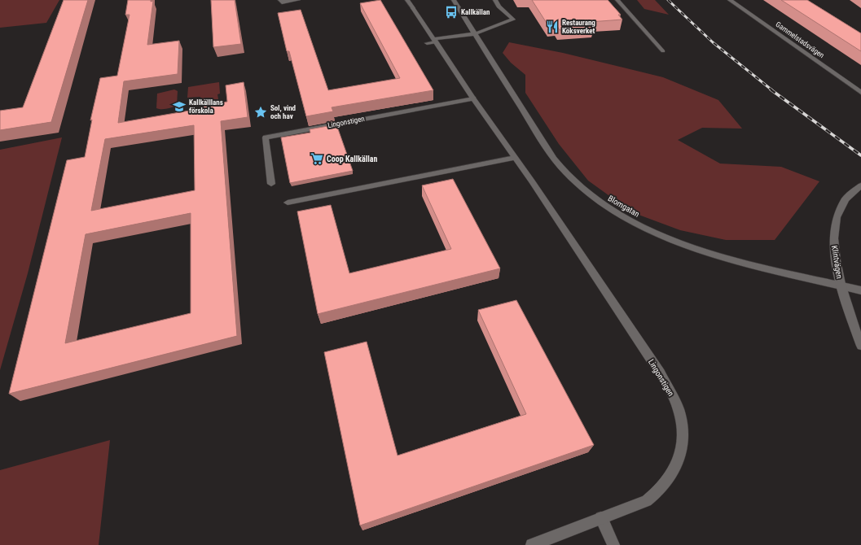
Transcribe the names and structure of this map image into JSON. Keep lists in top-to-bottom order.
{
  "streets": {
    "street": [
      "Gammelstadsvägen",
      "Lingonstigen",
      "Blomgatan",
      "Klintvägen"
    ]
  },
  "crossings": [
    ["Blomgatan", "Klintvägen"]
  ],
  "places": {
    "bus stop": ["Kallkällan"],
    "restaurant": ["Restaurang Köksverket"],
    "school or university": ["Kallkälllans förskola"],
    "place": ["Sol, vind och hav"],
    "supermarket": ["Coop Kallkällan"]
  }
}
